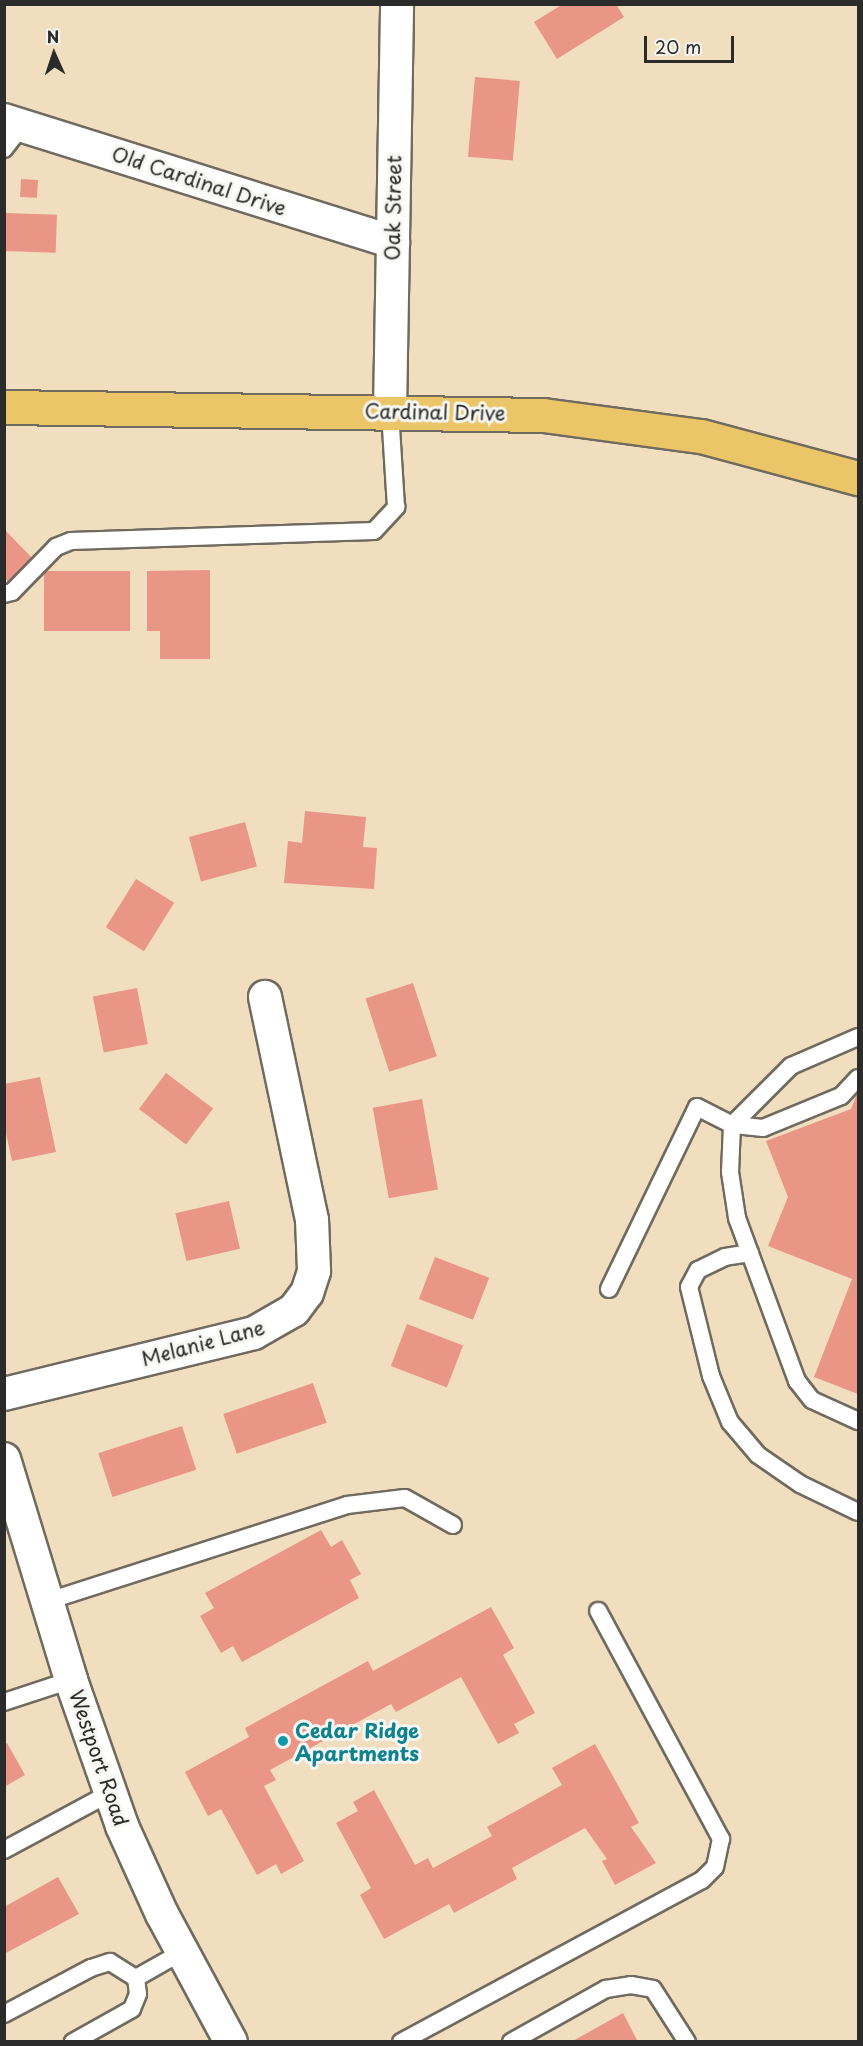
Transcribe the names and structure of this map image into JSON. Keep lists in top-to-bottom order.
{
  "streets": {
    "main road": ["Cardinal Drive"],
    "street": [
      "Old Cardinal Drive",
      "Oak Street",
      "Melanie Lane",
      "Westport Road"
    ]
  },
  "crossings": [
    ["Old Cardinal Drive", "Oak Street"],
    ["Oak Street", "Cardinal Drive"]
  ],
  "places": ["Cedar Ridge Apartments"],
  "scale_bar": "20 m",
  "north": "top"
}
